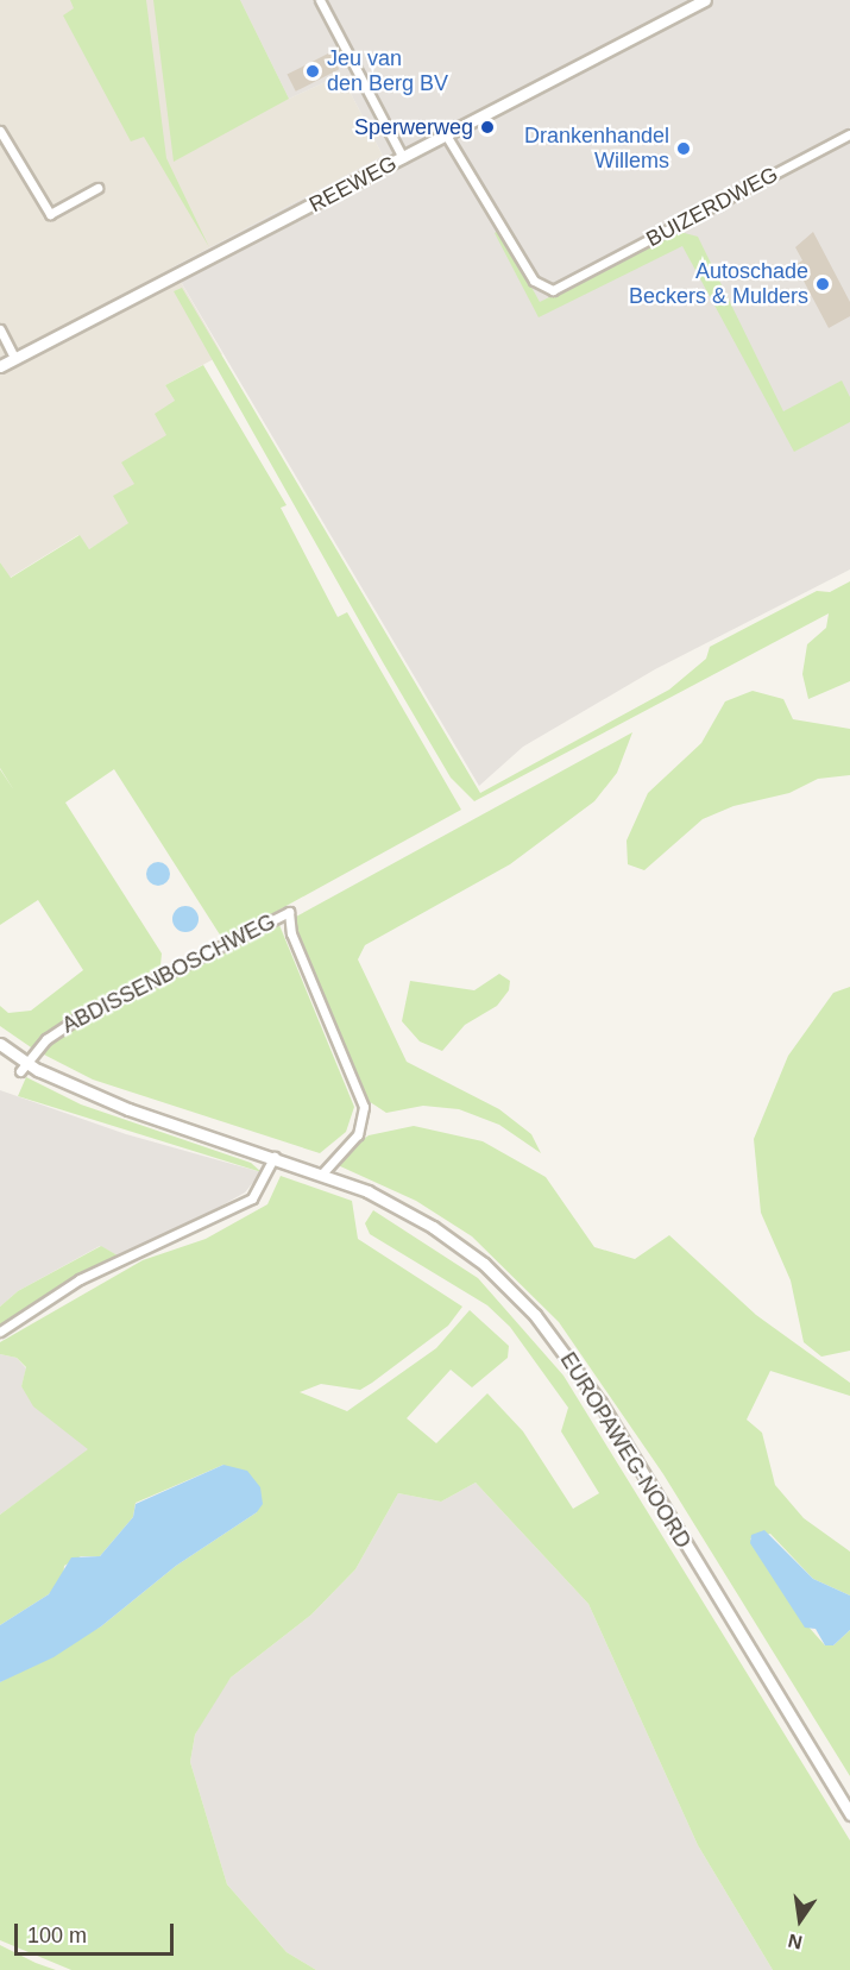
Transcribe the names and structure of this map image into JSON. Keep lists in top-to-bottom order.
{
  "streets": {
    "street": [
      "REEWEG",
      "BUIZERDWEG",
      "ABDISSENBOSCHWEG",
      "EUROPAWEG-NOORD"
    ]
  },
  "crossings": [
    ["REEWEG", "BUIZERDWEG"],
    ["ABDISSENBOSCHWEG", "EUROPAWEG-NOORD"]
  ],
  "places": [
    "Jeu van den Berg BV",
    "Sperwerweg",
    "Drankenhandel Willems",
    "Autoschade Beckers & Mulders"
  ],
  "scale_bar": "100 m",
  "north": "bottom"
}
